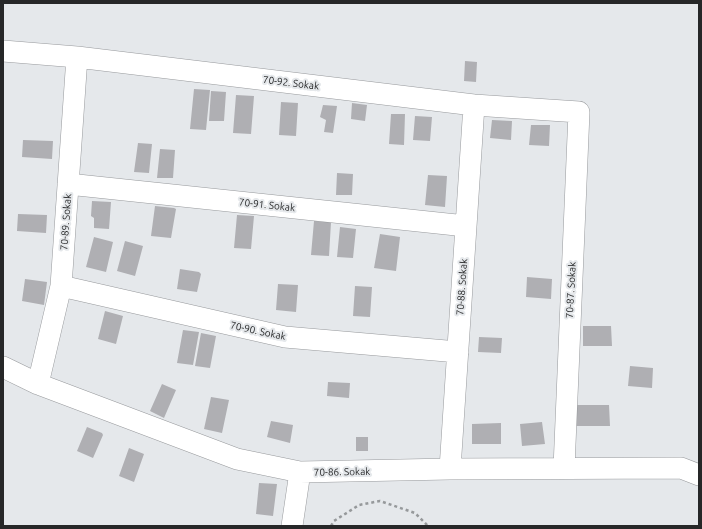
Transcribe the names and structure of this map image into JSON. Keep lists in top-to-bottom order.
{
  "streets": {
    "street": [
      "70-92. Sokak",
      "70-91. Sokak",
      "70-89. Sokak",
      "70-88. Sokak",
      "70-87. Sokak",
      "70-90. Sokak",
      "70-86. Sokak"
    ]
  },
  "crossings": [
    ["70-92. Sokak", "70-89. Sokak"],
    ["70-92. Sokak", "70-88. Sokak"],
    ["70-92. Sokak", "70-87. Sokak"],
    ["70-91. Sokak", "70-89. Sokak"],
    ["70-91. Sokak", "70-88. Sokak"],
    ["70-89. Sokak", "70-90. Sokak"],
    ["70-89. Sokak", "70-86. Sokak"],
    ["70-88. Sokak", "70-90. Sokak"],
    ["70-88. Sokak", "70-86. Sokak"],
    ["70-87. Sokak", "70-86. Sokak"]
  ]
}
